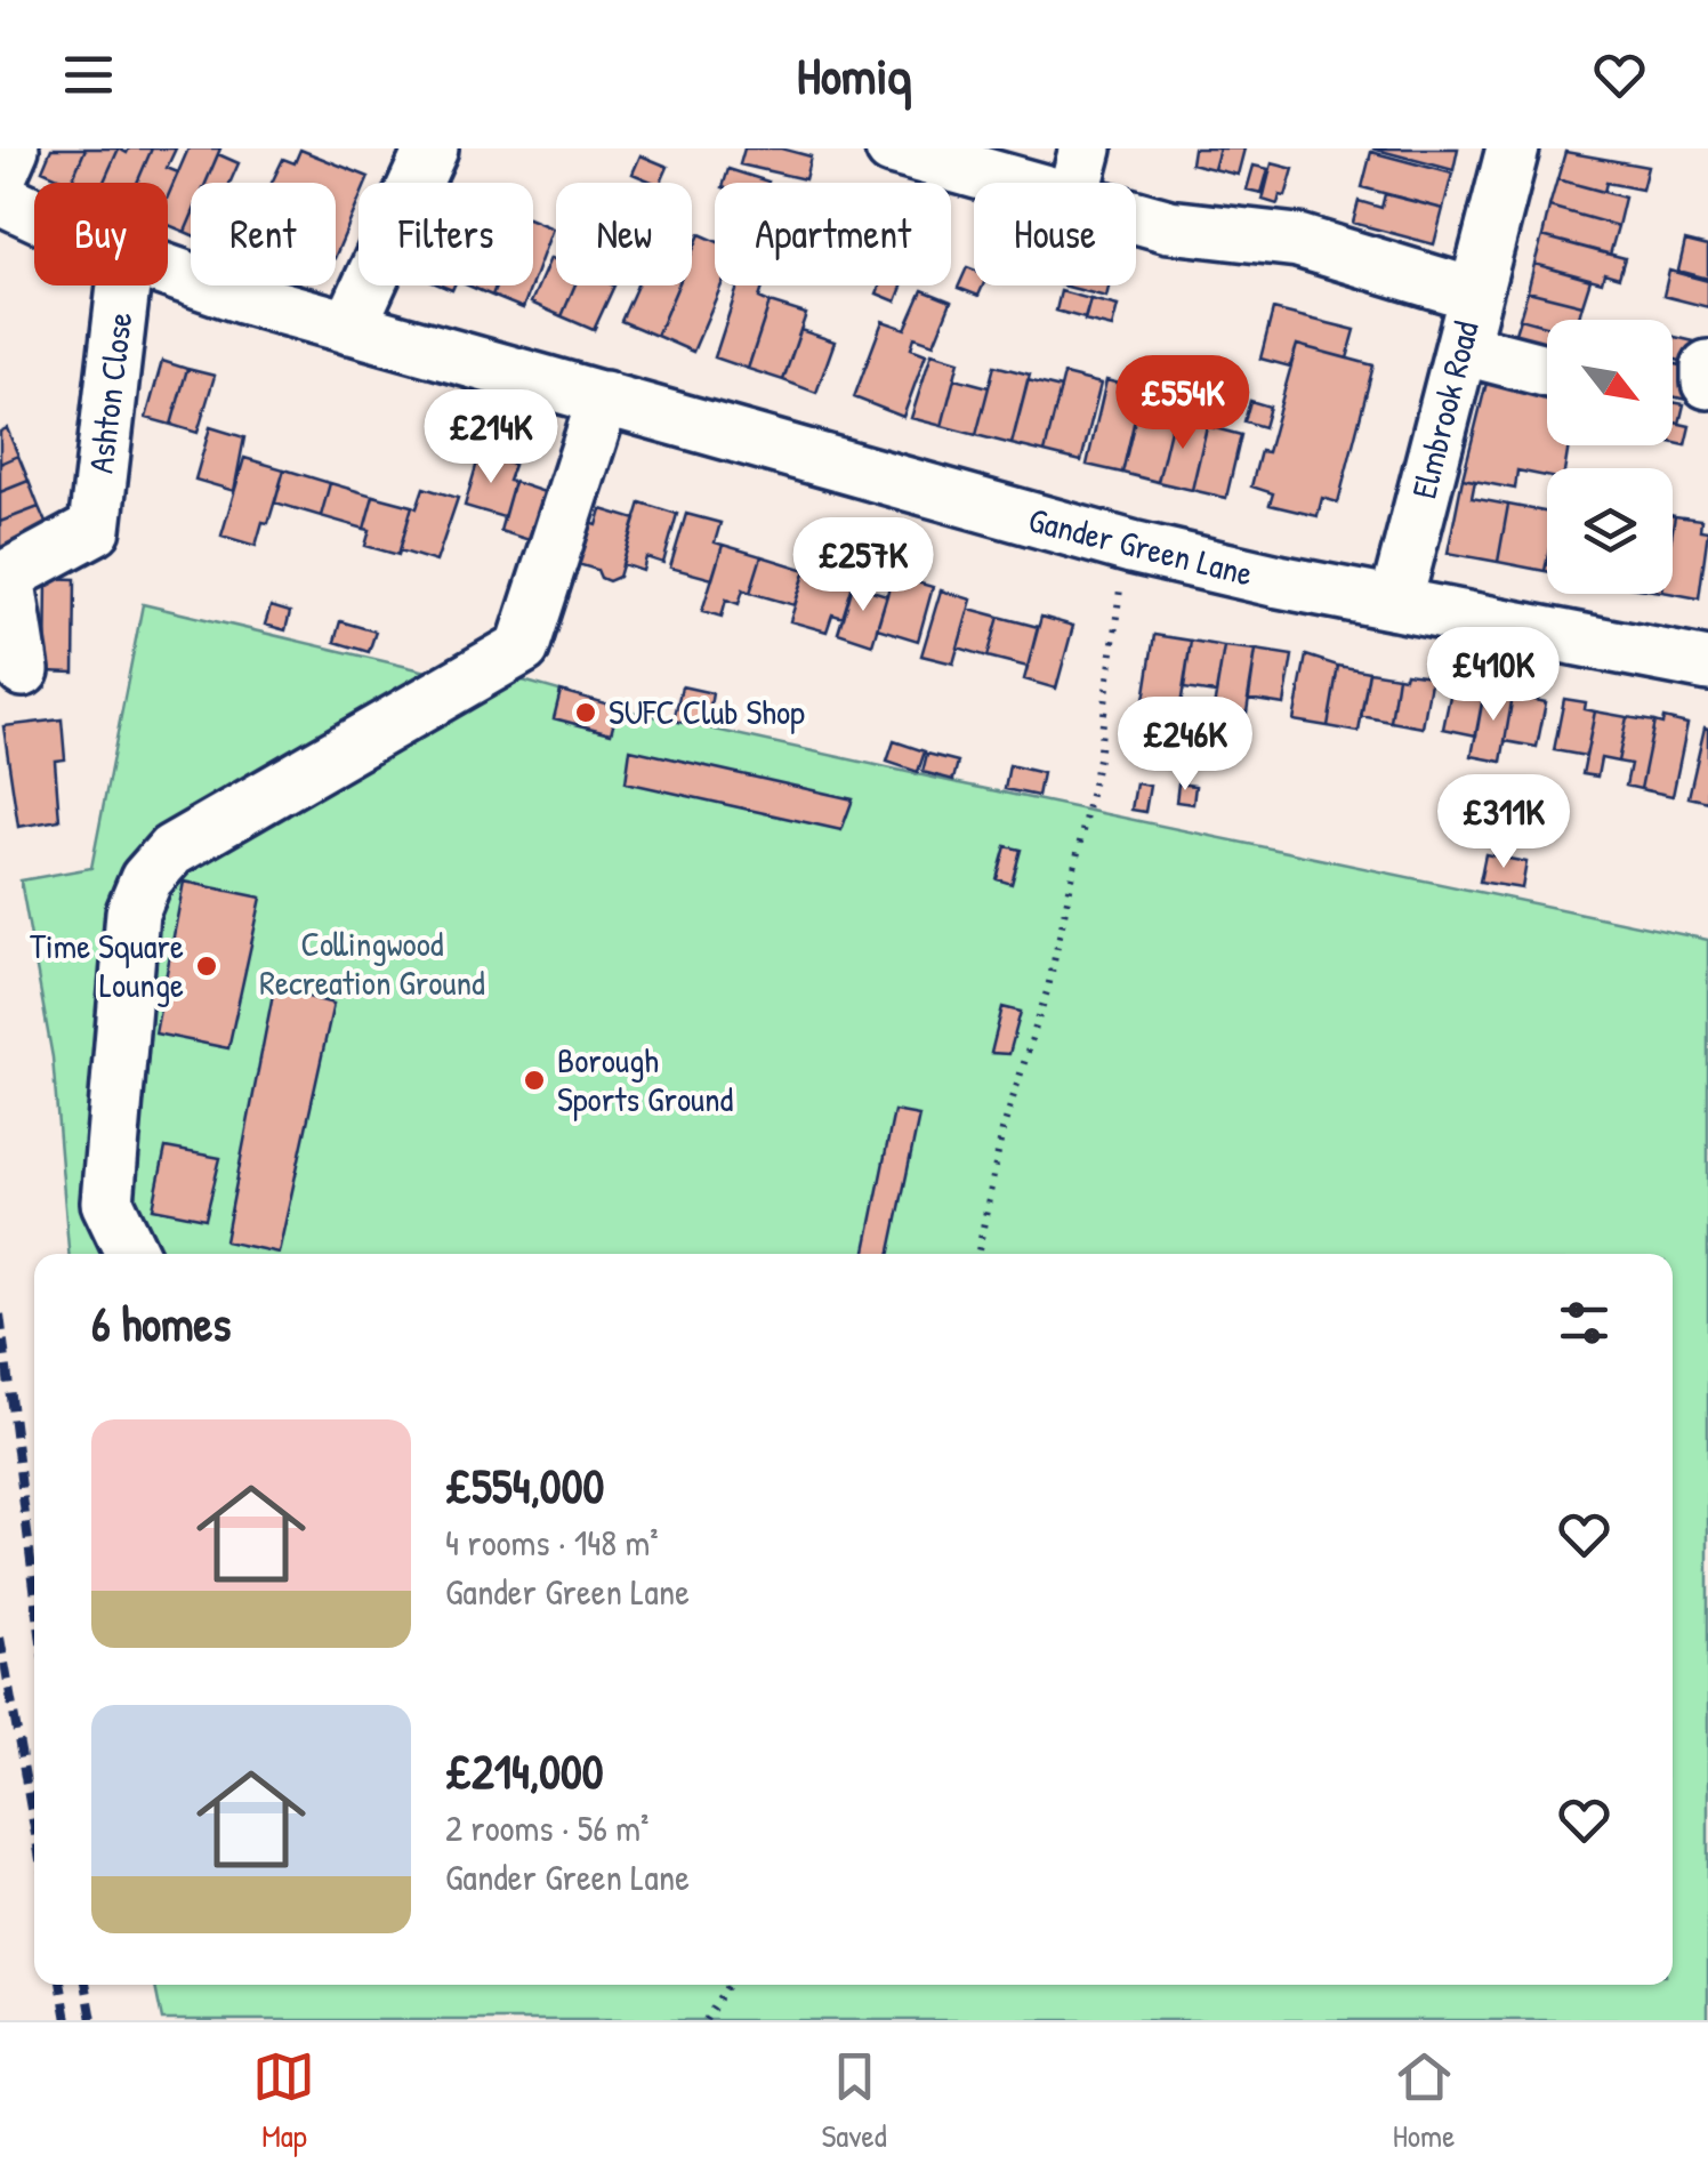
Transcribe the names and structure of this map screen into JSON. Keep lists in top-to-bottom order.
{
  "streets": {
    "street": ["Ashton Close", "Elmbrook Road", "Gander Green Lane"]
  },
  "crossings": [
    ["Elmbrook Road", "Gander Green Lane"]
  ],
  "parks": ["Collingwood Recreation Ground"],
  "places": ["SUFC Club Shop", "Time Square Lounge", "Borough Sports Ground"],
  "north": "bottom right",
  "page": {
    "header": "Homiq",
    "chip": [
      "Buy",
      "Rent",
      "Filters",
      "New",
      "Apartment",
      "House"
    ],
    "price": [
      "£554K",
      "£214K",
      "£257K",
      "£410K",
      "£246K",
      "£311K"
    ],
    "heading": "6 homes",
    "list": [
      {
        "name": "£554,000",
        "note": "4 rooms · 148 m² · Gander Green Lane"
      },
      {
        "name": "£214,000",
        "note": "2 rooms · 56 m² · Gander Green Lane"
      }
    ],
    "tabs": ["Map", "Saved", "Home"]
  }
}
